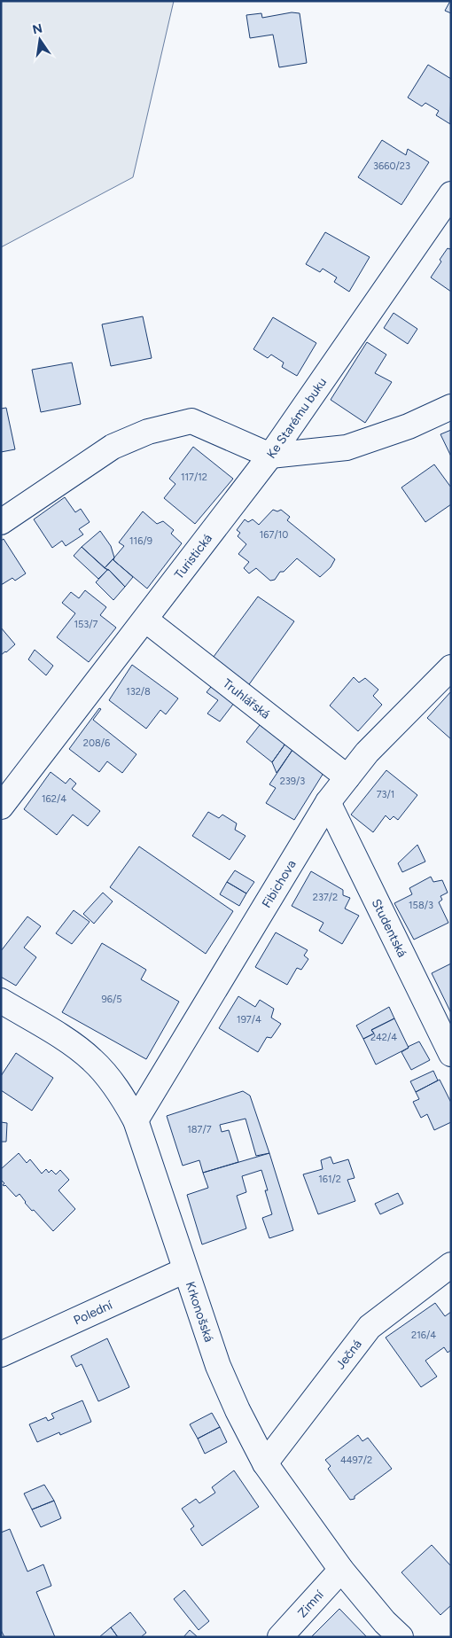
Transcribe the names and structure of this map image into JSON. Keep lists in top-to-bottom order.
{
  "streets": {
    "street": [
      "Ke Starému buku",
      "Turistická",
      "Truhlářská",
      "Fibichova",
      "Studentská",
      "Polední",
      "Krkonošská",
      "Ječná",
      "Zimní"
    ]
  },
  "crossings": [
    ["Ke Starému buku", "Turistická"],
    ["Turistická", "Truhlářská"],
    ["Truhlářská", "Fibichova"],
    ["Fibichova", "Studentská"],
    ["Fibichova", "Krkonošská"],
    ["Polední", "Krkonošská"],
    ["Krkonošská", "Ječná"],
    ["Krkonošská", "Zimní"]
  ],
  "house_numbers": [
    "3660/23",
    "117/12",
    "167/10",
    "116/9",
    "153/7",
    "132/8",
    "208/6",
    "239/3",
    "73/1",
    "162/4",
    "237/2",
    "158/3",
    "96/5",
    "197/4",
    "242/4",
    "187/7",
    "161/2",
    "216/4",
    "4497/2"
  ],
  "north": "top"
}
